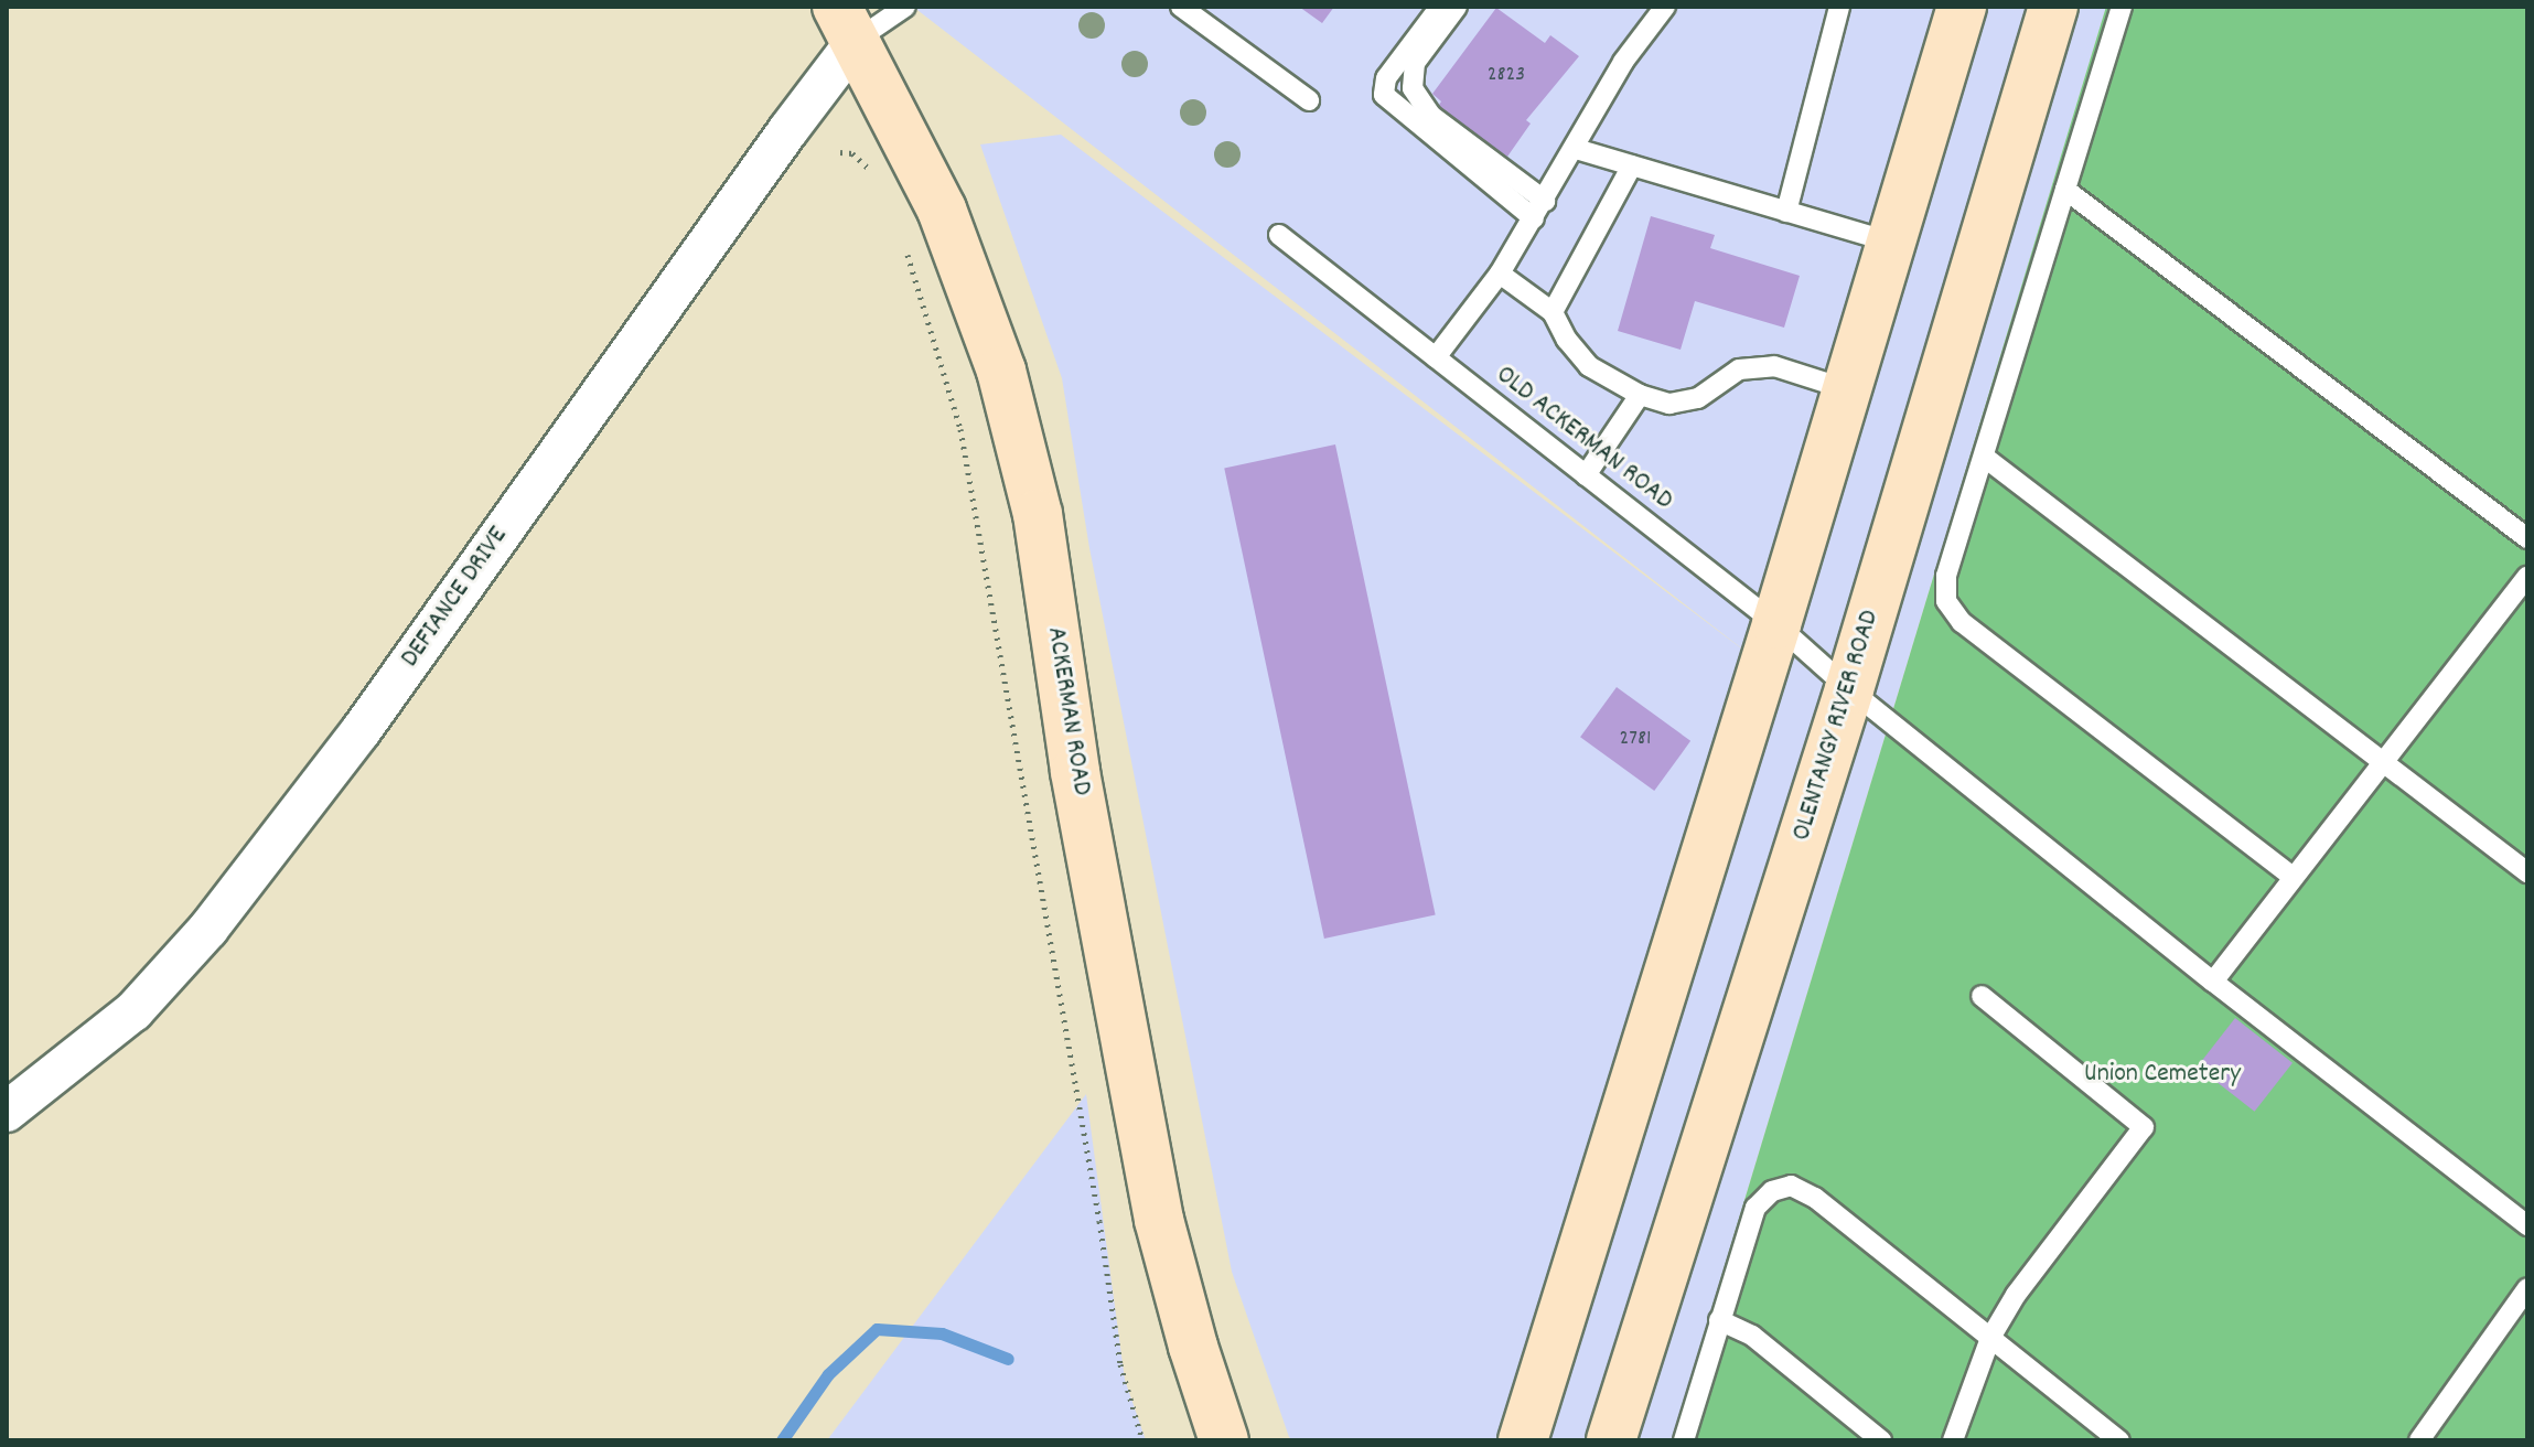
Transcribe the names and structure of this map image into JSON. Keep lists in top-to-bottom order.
{
  "streets": {
    "main road": ["ACKERMAN ROAD", "OLENTANGY RIVER ROAD"],
    "street": ["DEFIANCE DRIVE"],
    "lane": ["OLD ACKERMAN ROAD"]
  },
  "crossings": [
    ["OLD ACKERMAN ROAD", "OLENTANGY RIVER ROAD"],
    ["DEFIANCE DRIVE", "ACKERMAN ROAD"]
  ],
  "parks": ["Union Cemetery"],
  "house_numbers": ["2823", "2781"]
}
